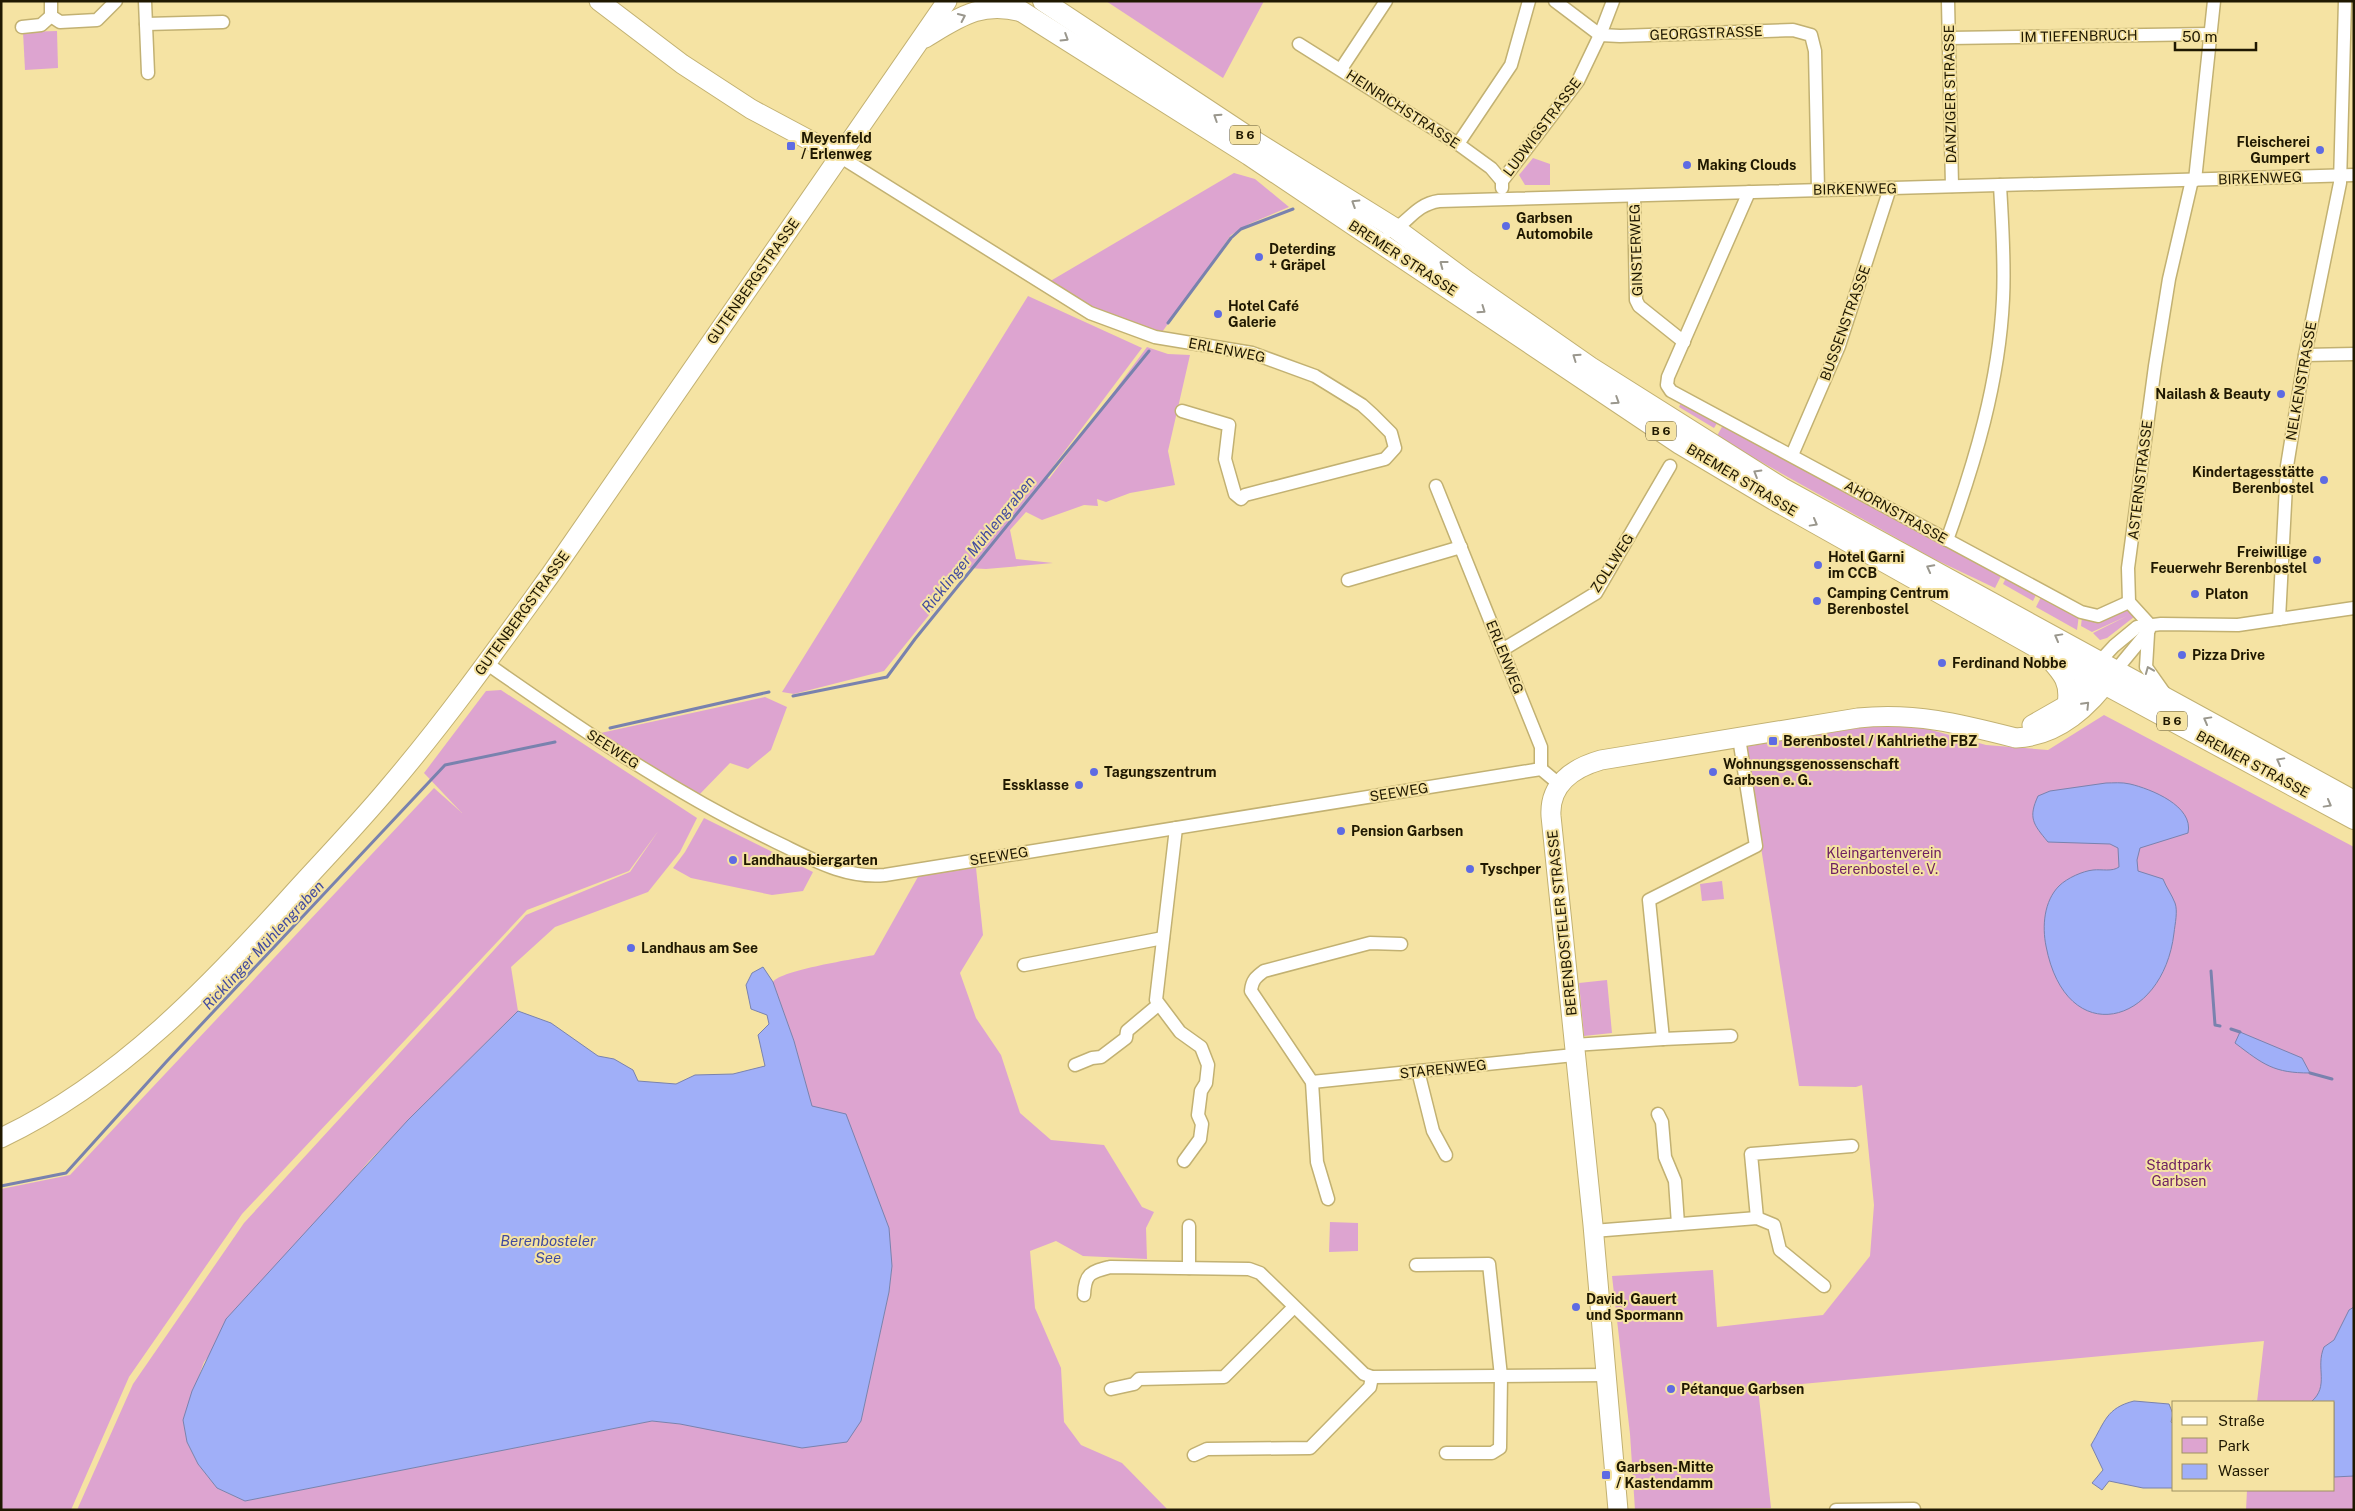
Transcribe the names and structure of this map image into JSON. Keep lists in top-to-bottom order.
{
  "streets": {
    "main road": ["B 6", "BREMER STRASSE"],
    "street": [
      "GEORGSTRASSE",
      "IM TIEFENBRUCH",
      "DANZIGER STRASSE",
      "HEINRICHSTRASSE",
      "LUDWIGSTRASSE",
      "BIRKENWEG",
      "GINSTERWEG",
      "GUTENBERGSTRASSE",
      "BUSSENSTRASSE",
      "ERLENWEG",
      "NELKENSTRASSE",
      "ASTERNSTRASSE",
      "AHORNSTRASSE",
      "ZOLLWEG",
      "SEEWEG",
      "BERENBOSTELER STRASSE",
      "STARENWEG"
    ]
  },
  "crossings": [
    ["GEORGSTRASSE", "LUDWIGSTRASSE"],
    ["GEORGSTRASSE", "BIRKENWEG"],
    ["IM TIEFENBRUCH", "DANZIGER STRASSE"],
    ["IM TIEFENBRUCH", "ASTERNSTRASSE"],
    ["DANZIGER STRASSE", "BIRKENWEG"],
    ["HEINRICHSTRASSE", "LUDWIGSTRASSE"],
    ["LUDWIGSTRASSE", "BIRKENWEG"],
    ["BIRKENWEG", "GINSTERWEG"],
    ["BIRKENWEG", "BREMER STRASSE"],
    ["BIRKENWEG", "BUSSENSTRASSE"],
    ["BIRKENWEG", "NELKENSTRASSE"],
    ["BIRKENWEG", "ASTERNSTRASSE"],
    ["GINSTERWEG", "AHORNSTRASSE"],
    ["BREMER STRASSE", "BERENBOSTELER STRASSE"],
    ["GUTENBERGSTRASSE", "ERLENWEG"],
    ["GUTENBERGSTRASSE", "SEEWEG"],
    ["BUSSENSTRASSE", "AHORNSTRASSE"],
    ["ERLENWEG", "ZOLLWEG"],
    ["ERLENWEG", "SEEWEG"],
    ["ASTERNSTRASSE", "AHORNSTRASSE"],
    ["BERENBOSTELER STRASSE", "STARENWEG"]
  ],
  "water": ["Ricklinger Mühlengraben", "Berenbosteler See"],
  "parks": ["Kleingartenverein Berenbostel e. V.", "Stadtpark Garbsen"],
  "places": {
    "transit": ["Meyenfeld / Erlenweg", "Berenbostel / Kahlriethe FBZ", "Garbsen-Mitte / Kastendamm"],
    "other": [
      "Fleischerei Gumpert",
      "Making Clouds",
      "Garbsen Automobile",
      "Deterding + Gräpel",
      "Hotel Café Galerie",
      "Nailash & Beauty",
      "Kindertagesstätte Berenbostel",
      "Freiwillige Feuerwehr Berenbostel",
      "Hotel Garni im CCB",
      "Platon",
      "Camping Centrum Berenbostel",
      "Pizza Drive",
      "Ferdinand Nobbe",
      "Tagungszentrum",
      "Wohnungsgenossenschaft Garbsen e. G.",
      "Essklasse",
      "Pension Garbsen",
      "Landhausbiergarten",
      "Tyschper",
      "Landhaus am See",
      "David, Gauert und Spormann",
      "Pétanque Garbsen"
    ]
  },
  "legend": ["Straße", "Park", "Wasser"],
  "scale_bar": "50 m"
}
